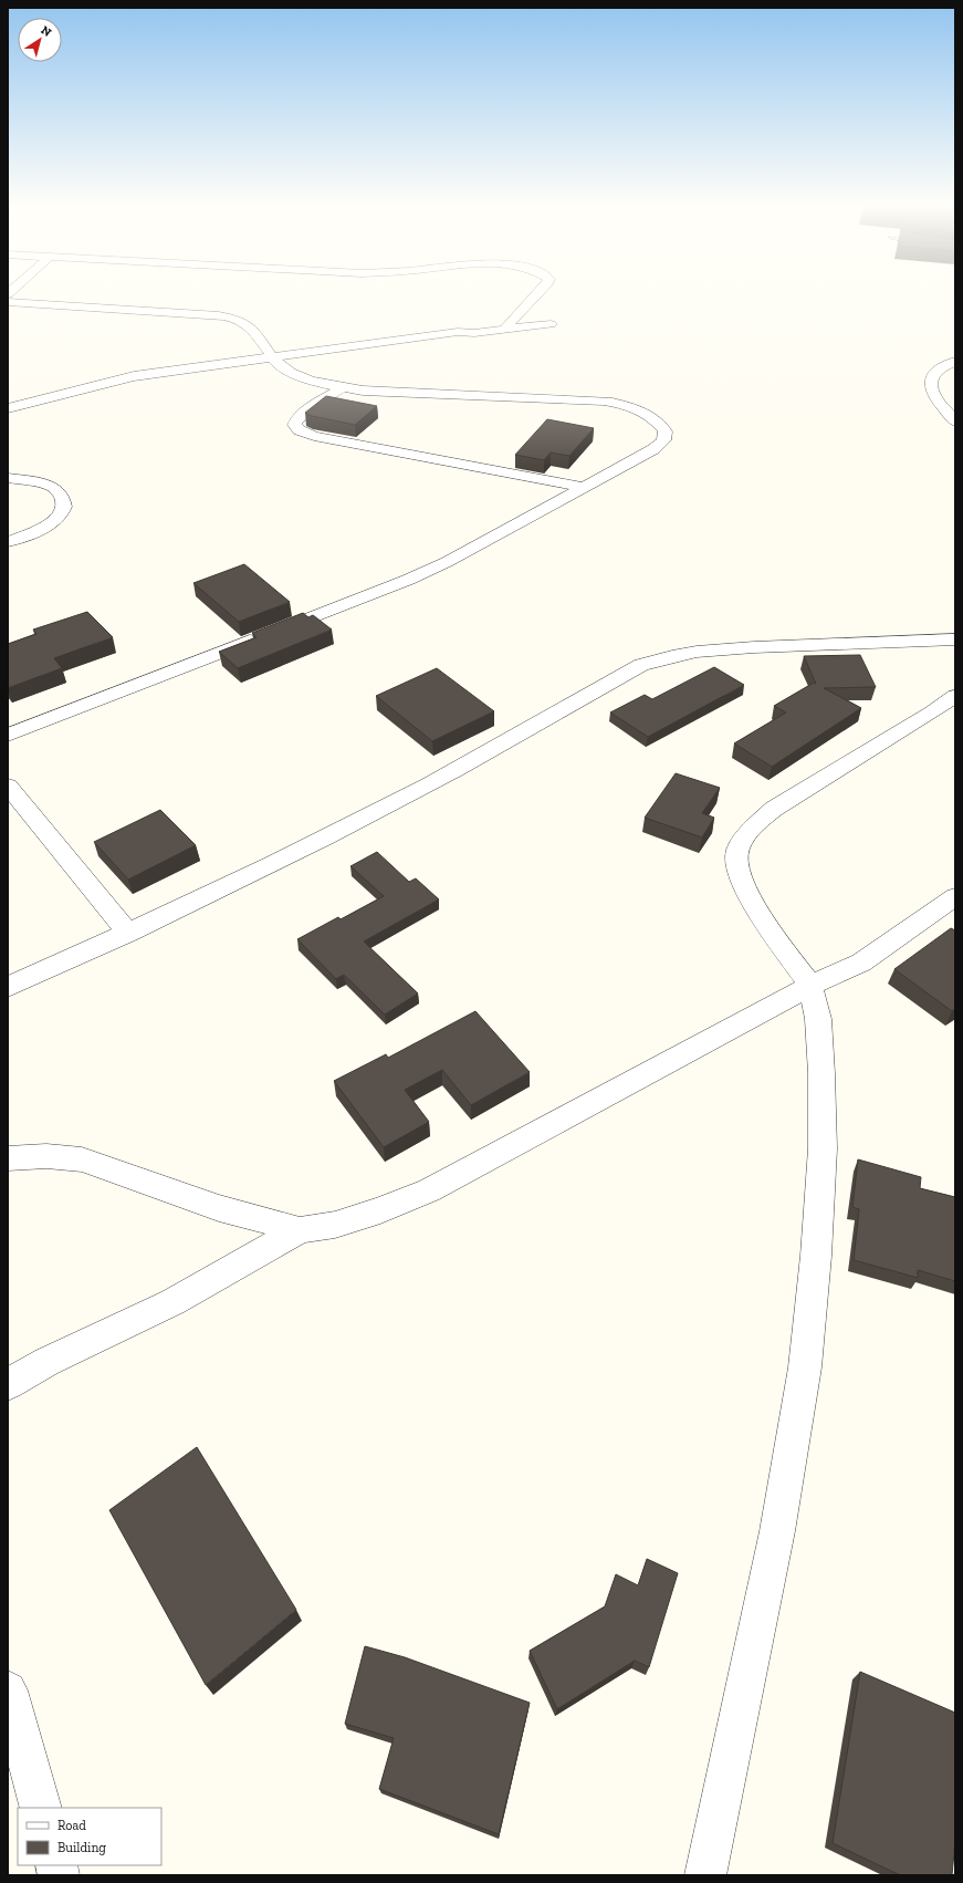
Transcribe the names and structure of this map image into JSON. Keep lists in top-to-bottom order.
{
  "legend": ["Road", "Building"],
  "north": "top right"
}
